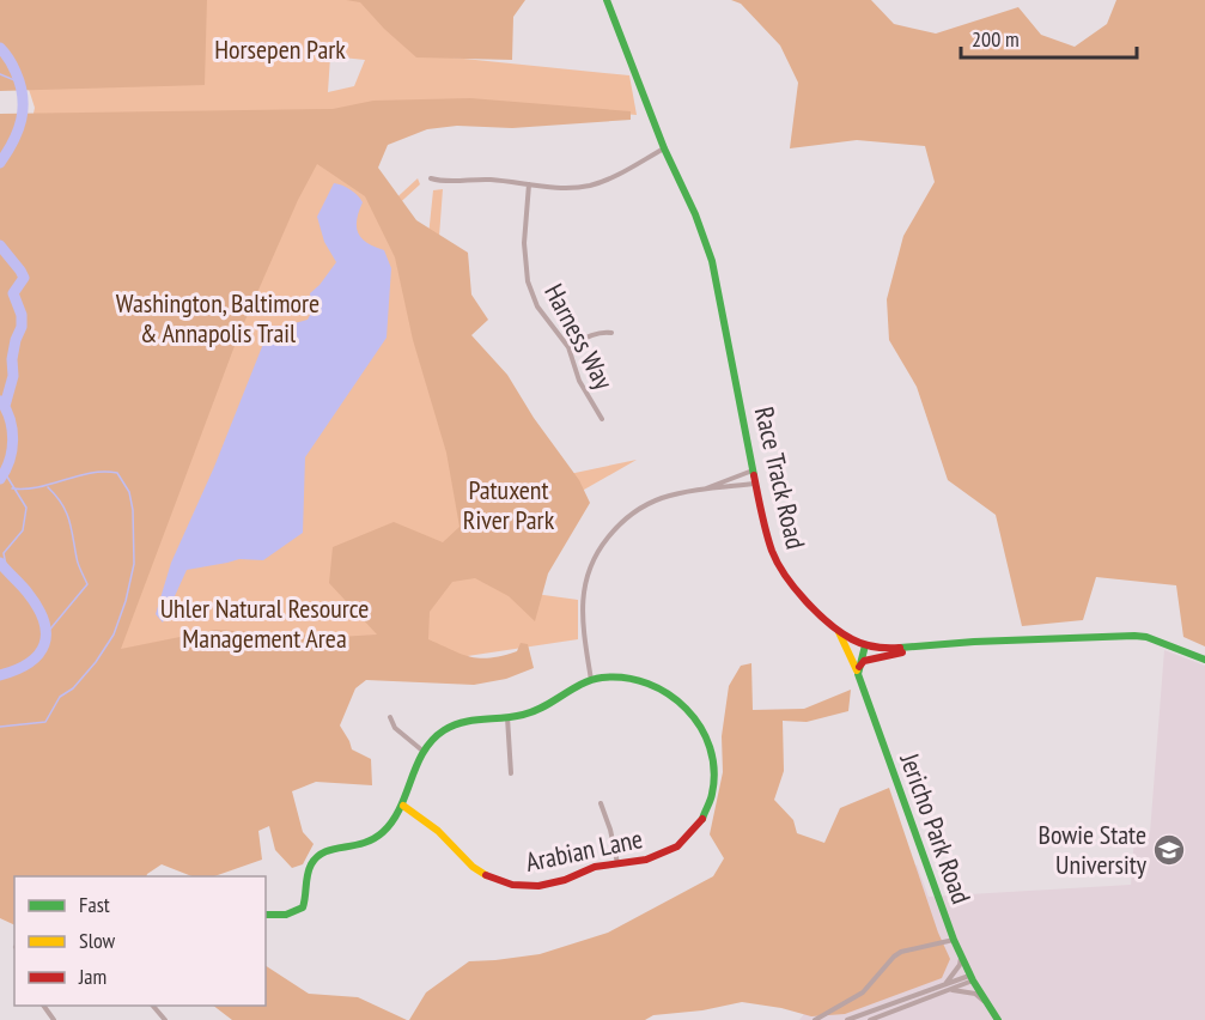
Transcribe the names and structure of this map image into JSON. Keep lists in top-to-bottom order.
{
  "streets": {
    "street": [
      "Harness Way",
      "Race Track Road",
      "Jericho Park Road",
      "Arabian Lane"
    ]
  },
  "crossings": [
    ["Race Track Road", "Jericho Park Road"]
  ],
  "parks": [
    "Horsepen Park",
    "Washington, Baltimore & Annapolis Trail",
    "Patuxent River Park",
    "Uhler Natural Resource Management Area"
  ],
  "places": {
    "school or university": ["Bowie State University"]
  },
  "legend": ["Fast", "Slow", "Jam"],
  "scale_bar": "200 m"
}
